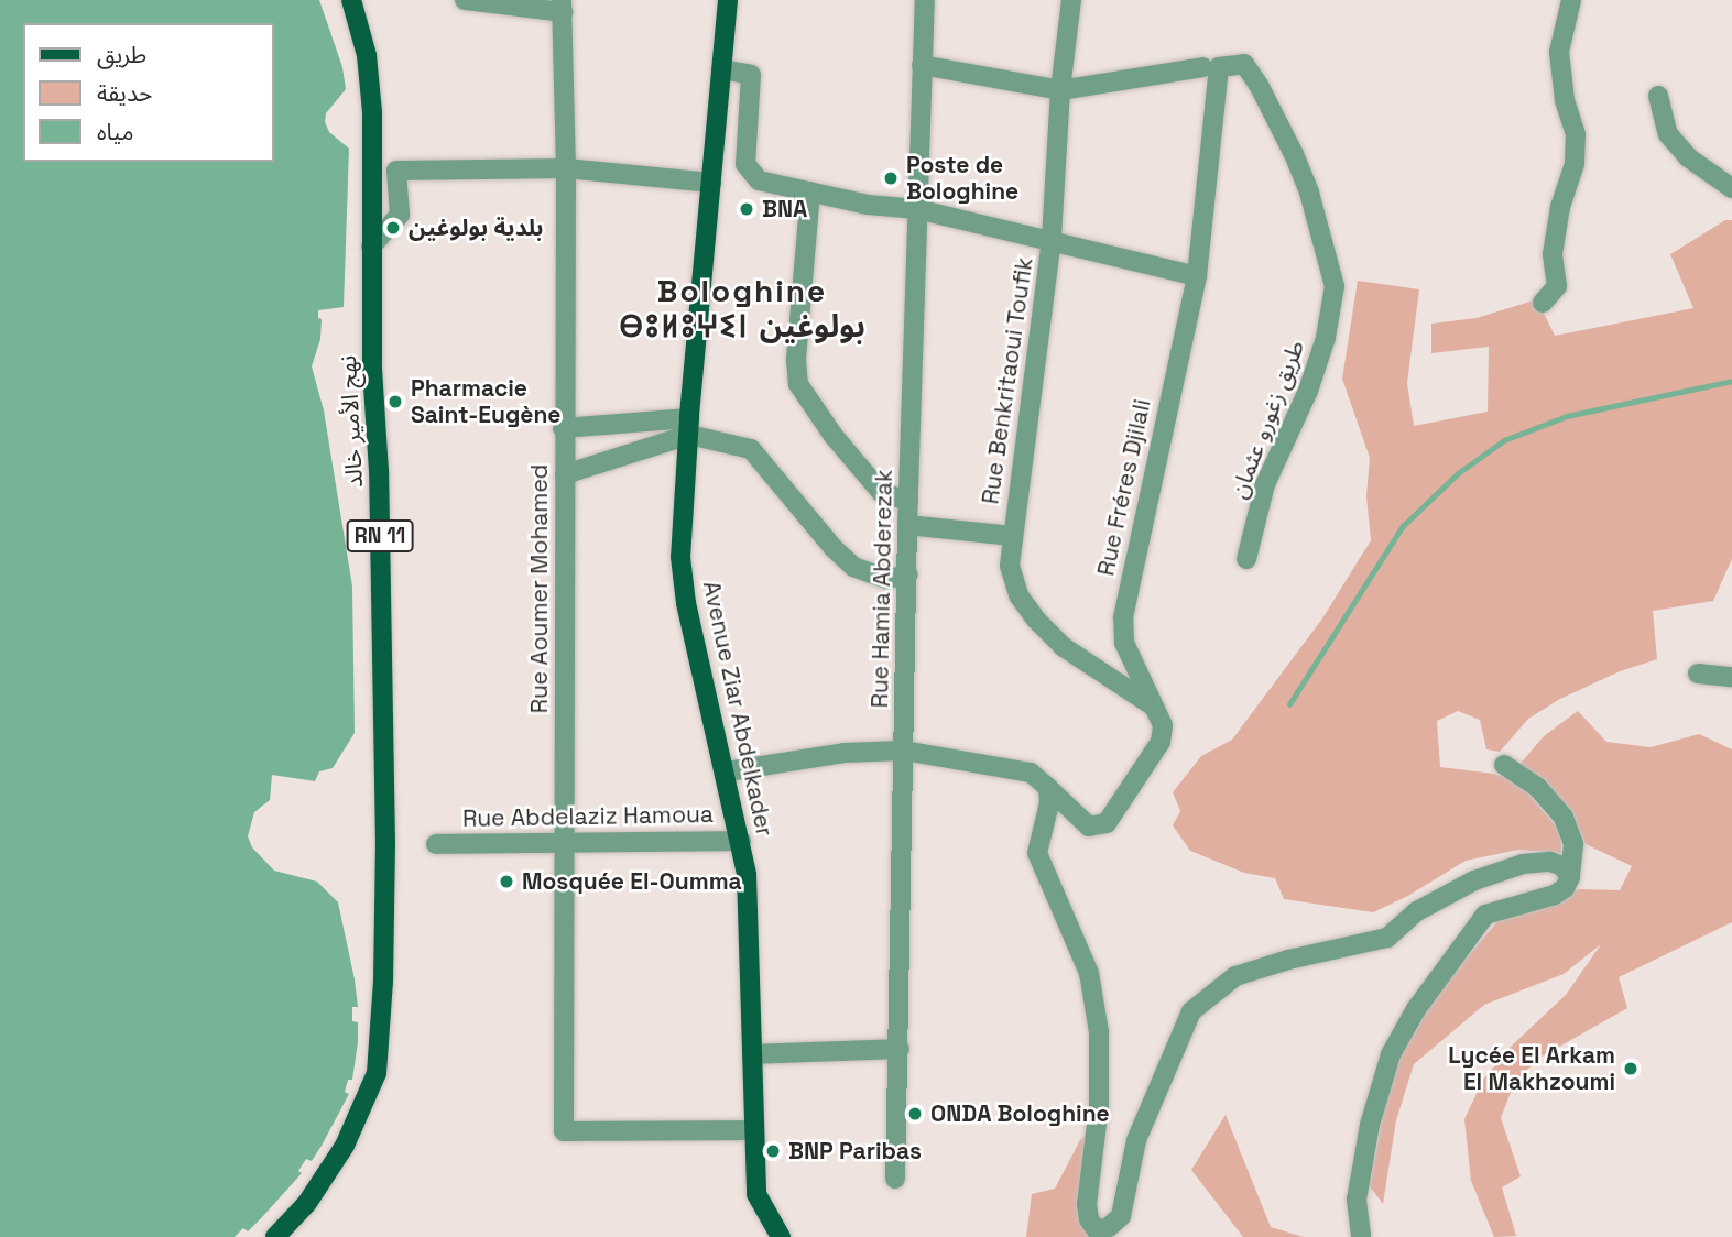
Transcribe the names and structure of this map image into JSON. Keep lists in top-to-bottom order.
{
  "streets": {
    "main road": ["نهج الأمير خالد", "RN 11", "Avenue Ziar Abdelkader"],
    "street": [
      "Rue Benkritaoui Toufik",
      "طريق زغورو عثمان",
      "Rue Fréres Djilali",
      "Rue Aoumer Mohamed",
      "Rue Hamia Abderezak",
      "Rue Abdelaziz Hamoua"
    ]
  },
  "crossings": [
    ["Rue Benkritaoui Toufik", "Rue Fréres Djilali"],
    ["طريق زغورو عثمان", "Rue Fréres Djilali"],
    ["Rue Aoumer Mohamed", "Avenue Ziar Abdelkader"],
    ["Rue Aoumer Mohamed", "Rue Abdelaziz Hamoua"],
    ["Avenue Ziar Abdelkader", "Rue Abdelaziz Hamoua"]
  ],
  "districts": ["Bologhine ⴱⵓⵍⵓⵖⵉⵏ بولوغين"],
  "places": [
    "Poste de Bologhine",
    "BNA",
    "بلدية بولوغين",
    "Pharmacie Saint-Eugène",
    "Mosquée El-Oumma",
    "Lycée El Arkam El Makhzoumi",
    "ONDA Bologhine",
    "BNP Paribas"
  ],
  "legend": ["طريق", "حديقة", "مياه"]
}
